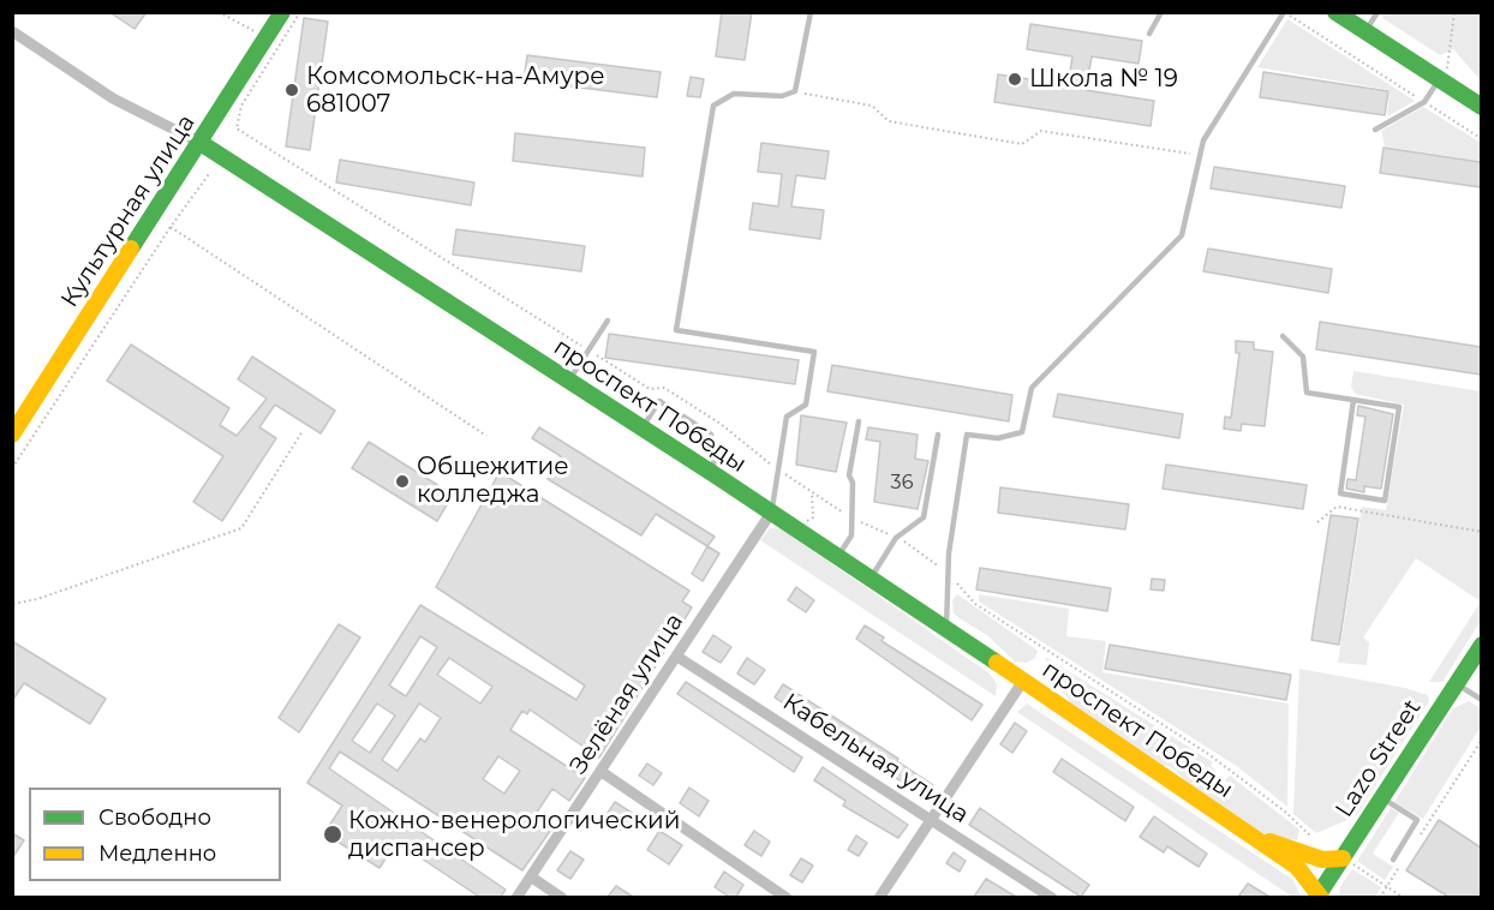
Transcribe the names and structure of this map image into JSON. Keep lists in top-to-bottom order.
{
  "streets": {
    "street": [
      "Культурная улица",
      "проспект Победы",
      "Зелёная улица",
      "Кабельная улица",
      "Lazo Street"
    ]
  },
  "crossings": [
    ["Культурная улица", "проспект Победы"],
    ["проспект Победы", "Зелёная улица"],
    ["проспект Победы", "Lazo Street"],
    ["Зелёная улица", "Кабельная улица"]
  ],
  "places": [
    "Школа № 19",
    "Комсомольск-на-Амуре 681007",
    "Общежитие колледжа",
    "Кожно-венерологический диспансер"
  ],
  "house_numbers": ["36"],
  "legend": ["Свободно", "Медленно"]
}
